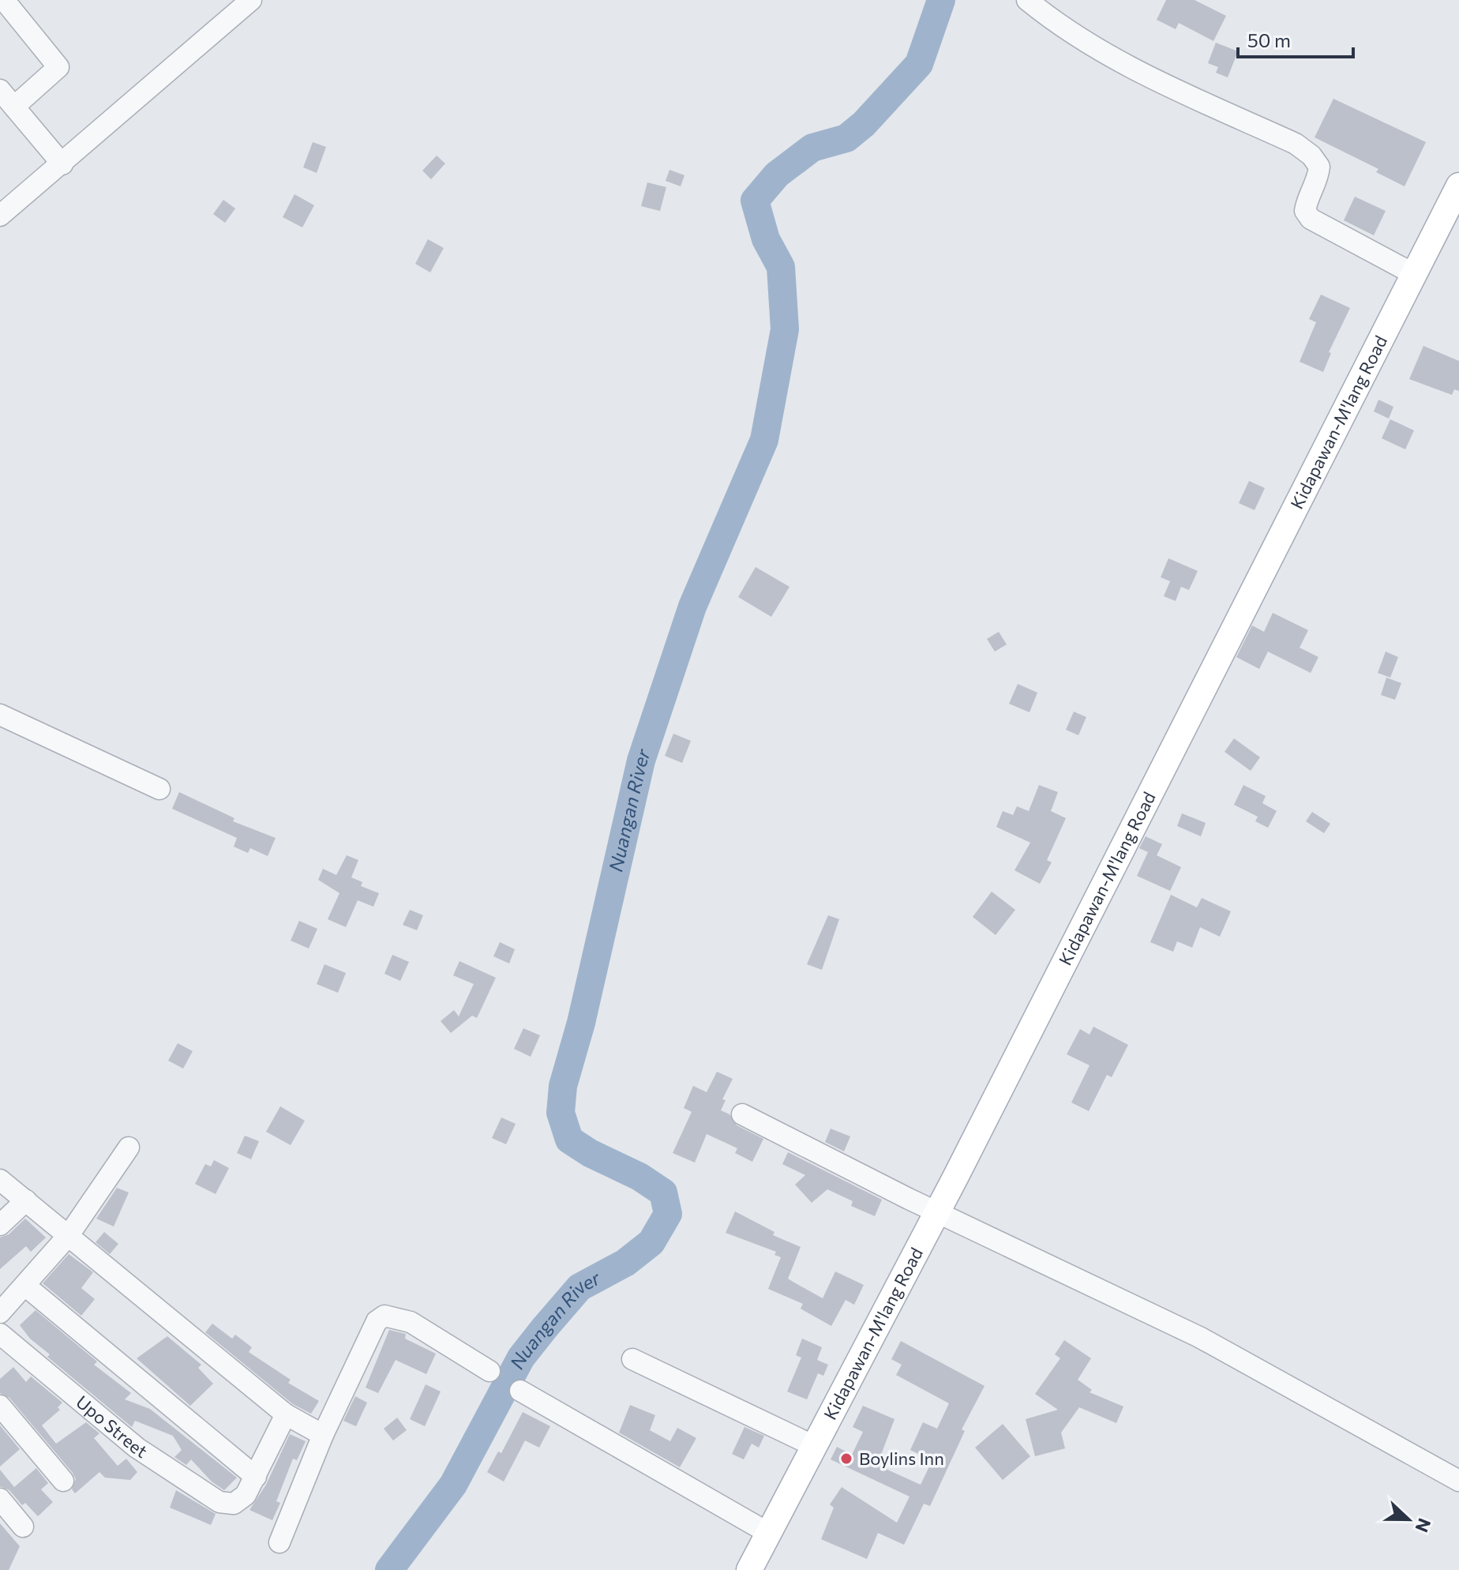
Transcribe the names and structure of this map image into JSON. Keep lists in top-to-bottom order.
{
  "streets": {
    "main road": ["Kidapawan-M'lang Road"],
    "street": ["Upo Street"]
  },
  "water": ["Nuangan River"],
  "places": ["Boylins Inn"],
  "scale_bar": "50 m",
  "north": "right"
}
